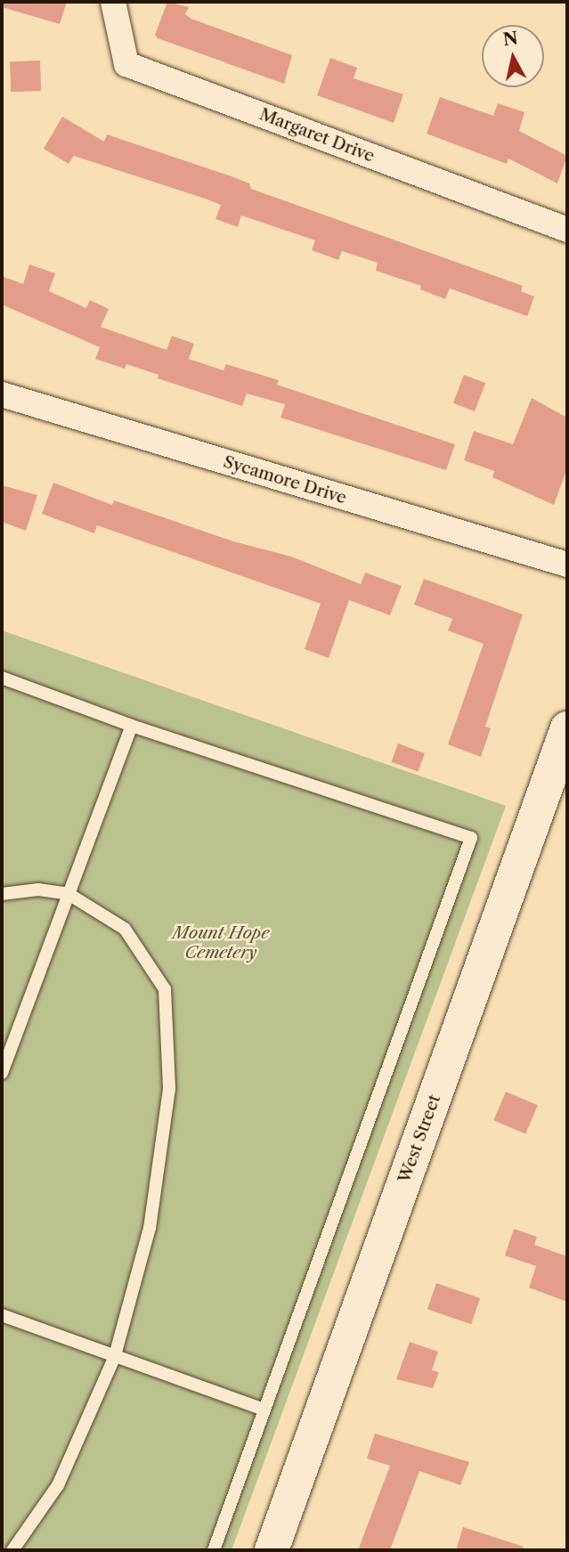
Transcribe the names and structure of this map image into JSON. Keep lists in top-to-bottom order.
{
  "streets": {
    "main road": ["West Street"],
    "street": ["Margaret Drive", "Sycamore Drive"]
  },
  "parks": ["Mount Hope Cemetery"],
  "north": "top"
}
